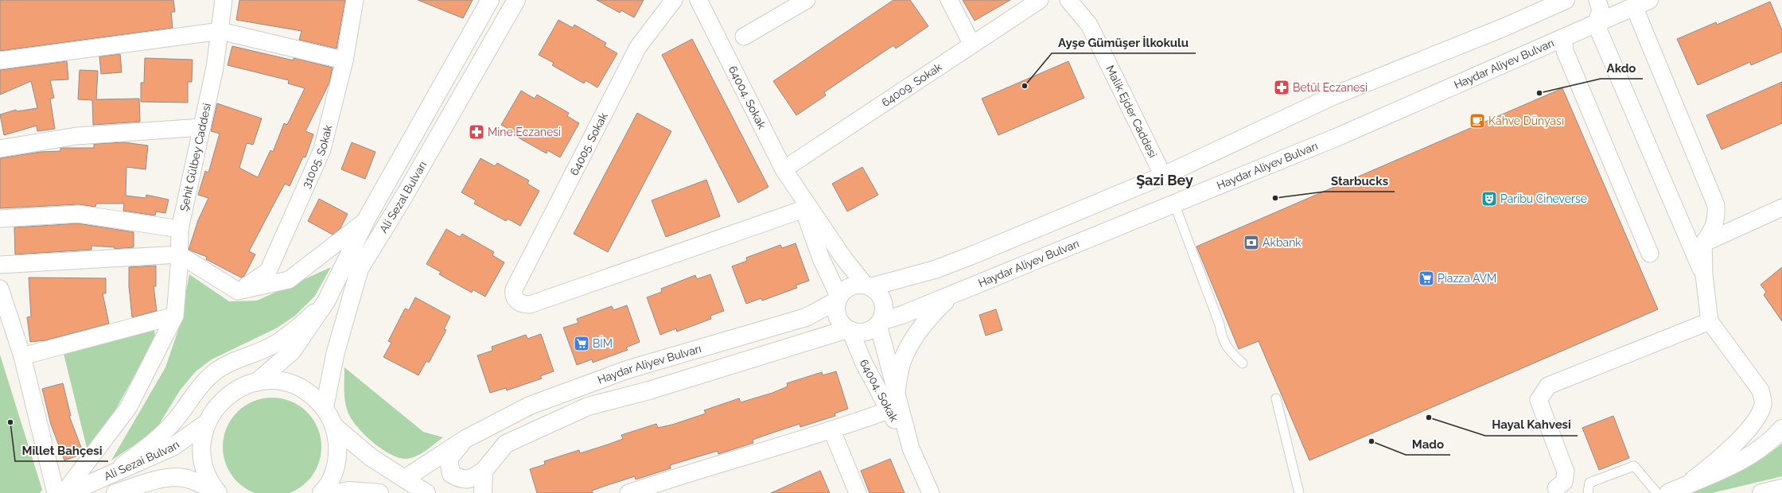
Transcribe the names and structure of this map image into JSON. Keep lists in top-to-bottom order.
{
  "streets": {
    "main road": ["Haydar Aliyev Bulvarı", "Ali Sezal Bulvarı", "Ali Sezai Bulvarı"],
    "street": [
      "64009. Sokak",
      "64004. Sokak",
      "Malik Ejder Caddesi",
      "64005. Sokak",
      "31005. Sokak",
      "Şehit Gülbey Caddesi"
    ]
  },
  "crossings": [
    ["Haydar Aliyev Bulvarı", "64004. Sokak"],
    ["64009. Sokak", "64004. Sokak"],
    ["64004. Sokak", "64005. Sokak"]
  ],
  "districts": ["Şazi Bey"],
  "places": {
    "other": [
      "Ayşe Gümüşer İlkokulu",
      "Akdo",
      "Starbucks",
      "Hayal Kahvesi",
      "Millet Bahçesi",
      "Mado"
    ],
    "pharmacy": ["Betül Eczanesi", "Mine Eczanesi"],
    "cafe": ["Kahve Dünyası"],
    "theatre": ["Paribu Cineverse"],
    "bank": ["Akbank"],
    "supermarket": ["Piazza AVM", "BİM"]
  }
}
